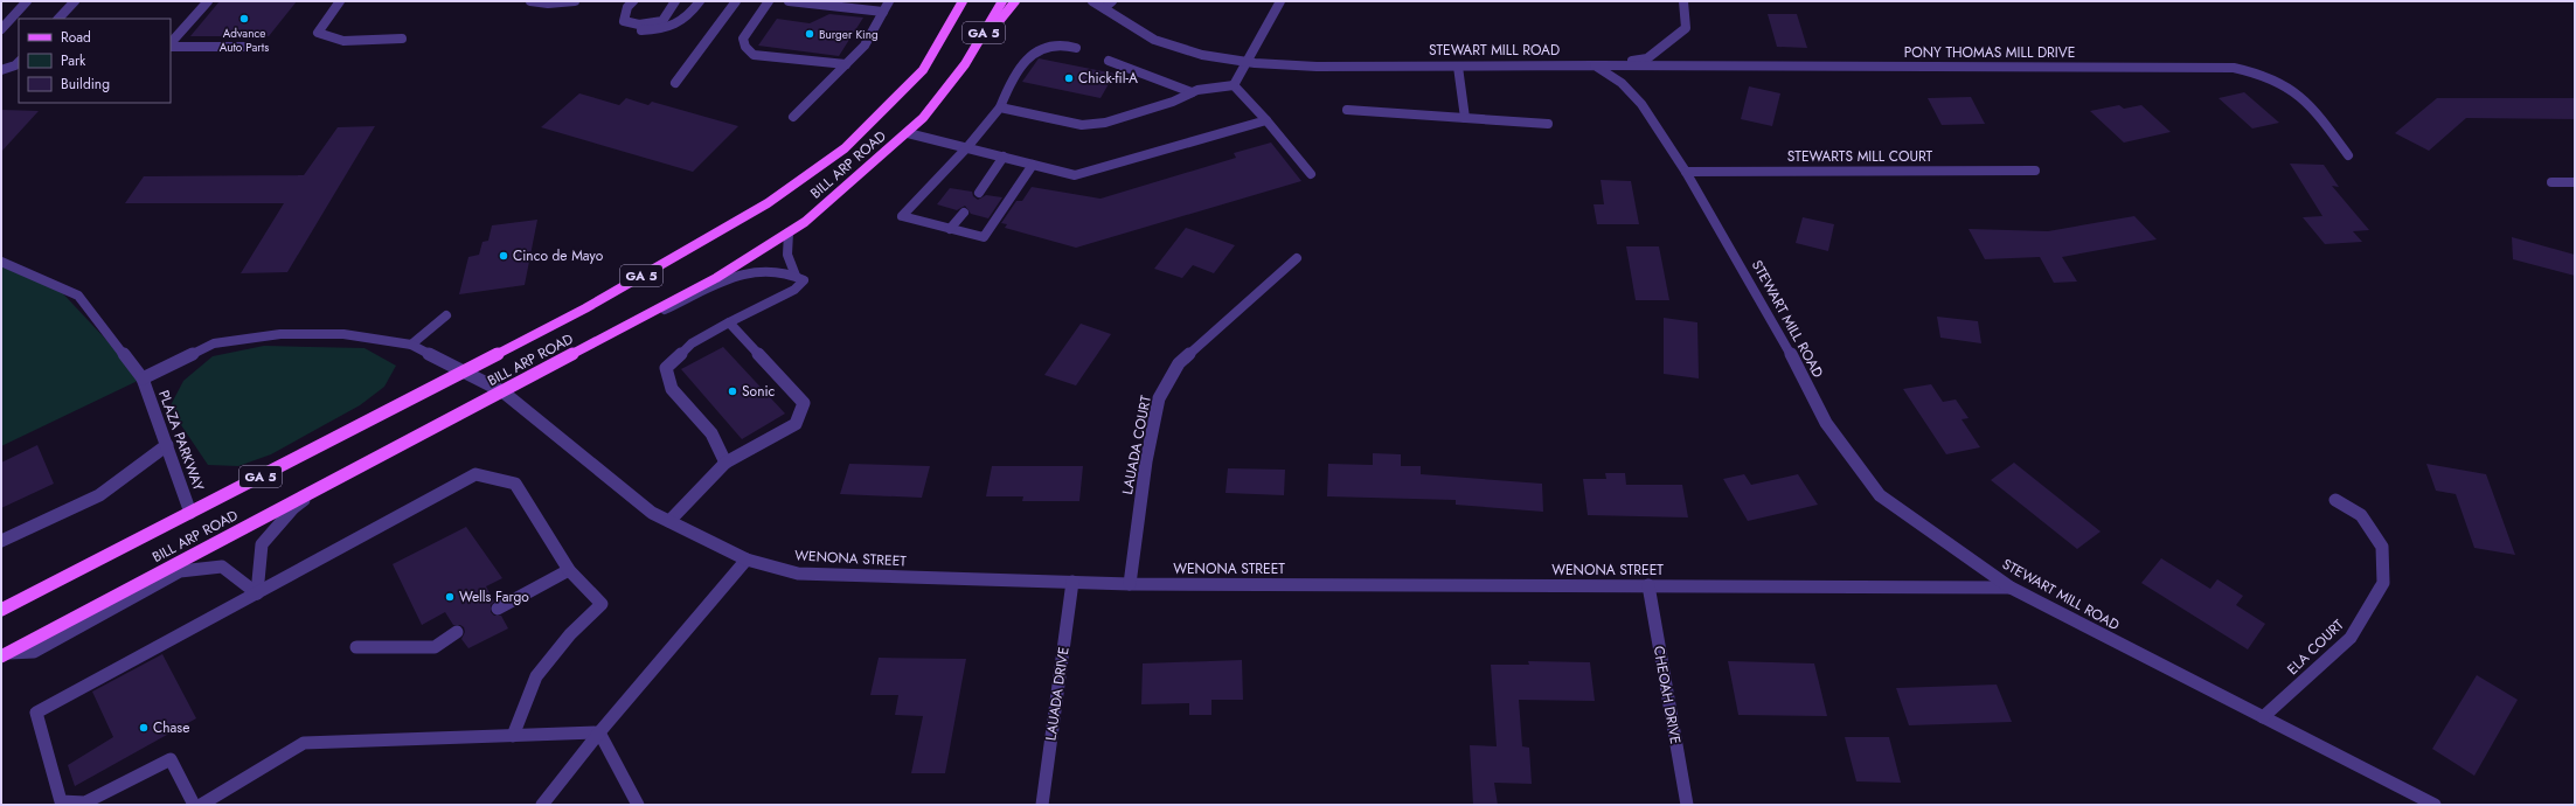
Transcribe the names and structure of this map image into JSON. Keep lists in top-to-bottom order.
{
  "streets": {
    "main road": ["GA 5", "BILL ARP ROAD"],
    "street": [
      "STEWART MILL ROAD",
      "PONY THOMAS MILL DRIVE",
      "STEWARTS MILL COURT",
      "PLAZA PARKWAY",
      "LAUADA COURT",
      "WENONA STREET",
      "ELA COURT",
      "LAUADA DRIVE",
      "CHEOAH DRIVE"
    ]
  },
  "crossings": [
    ["STEWART MILL ROAD", "PONY THOMAS MILL DRIVE"],
    ["STEWART MILL ROAD", "STEWARTS MILL COURT"],
    ["STEWART MILL ROAD", "WENONA STREET"],
    ["STEWART MILL ROAD", "ELA COURT"],
    ["BILL ARP ROAD", "PLAZA PARKWAY"],
    ["BILL ARP ROAD", "WENONA STREET"],
    ["PLAZA PARKWAY", "WENONA STREET"],
    ["LAUADA COURT", "WENONA STREET"],
    ["WENONA STREET", "LAUADA DRIVE"],
    ["WENONA STREET", "CHEOAH DRIVE"]
  ],
  "places": [
    "Advance Auto Parts",
    "Burger King",
    "Chick-fil-A",
    "Cinco de Mayo",
    "Sonic",
    "Wells Fargo",
    "Chase"
  ],
  "legend": ["Road", "Park", "Building"]
}
